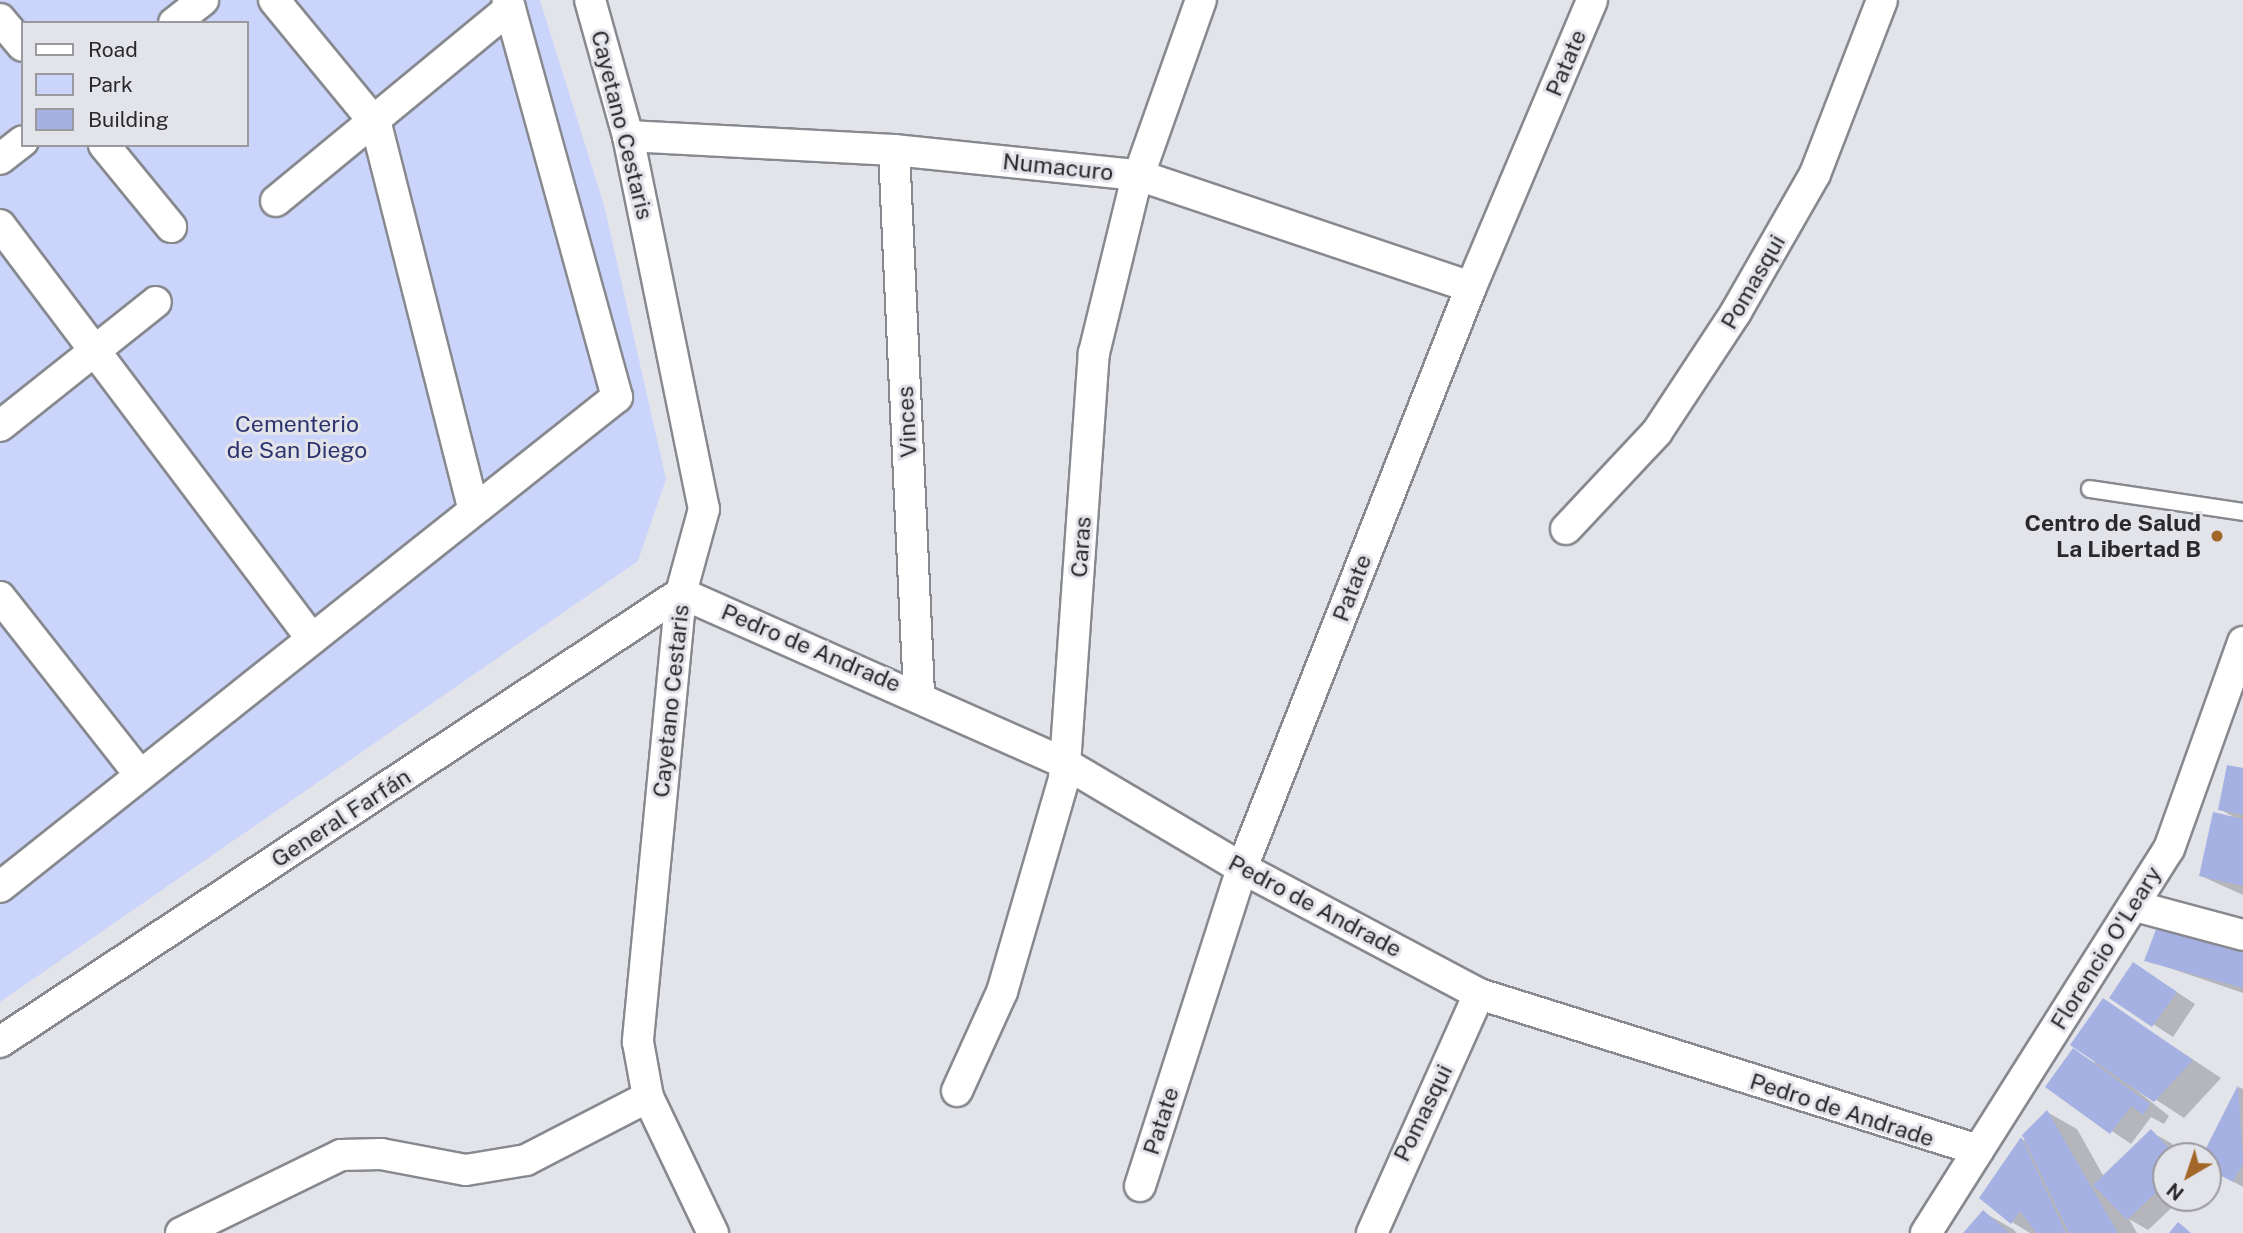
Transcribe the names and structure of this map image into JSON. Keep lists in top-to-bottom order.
{
  "streets": {
    "street": [
      "Patate",
      "Cayetano Cestaris",
      "Numacuro",
      "Pomasqui",
      "Vinces",
      "Caras",
      "Pedro de Andrade",
      "General Farfán",
      "Florencio O'Leary"
    ]
  },
  "crossings": [
    ["Patate", "Numacuro"],
    ["Patate", "Pedro de Andrade"],
    ["Cayetano Cestaris", "Numacuro"],
    ["Cayetano Cestaris", "Pedro de Andrade"],
    ["Cayetano Cestaris", "General Farfán"],
    ["Numacuro", "Vinces"],
    ["Numacuro", "Caras"],
    ["Pomasqui", "Pedro de Andrade"],
    ["Vinces", "Pedro de Andrade"],
    ["Caras", "Pedro de Andrade"],
    ["Pedro de Andrade", "General Farfán"],
    ["Pedro de Andrade", "Florencio O'Leary"]
  ],
  "parks": ["Cementerio de San Diego"],
  "places": ["Centro de Salud La Libertad B"],
  "legend": ["Road", "Park", "Building"],
  "north": "bottom left"
}
